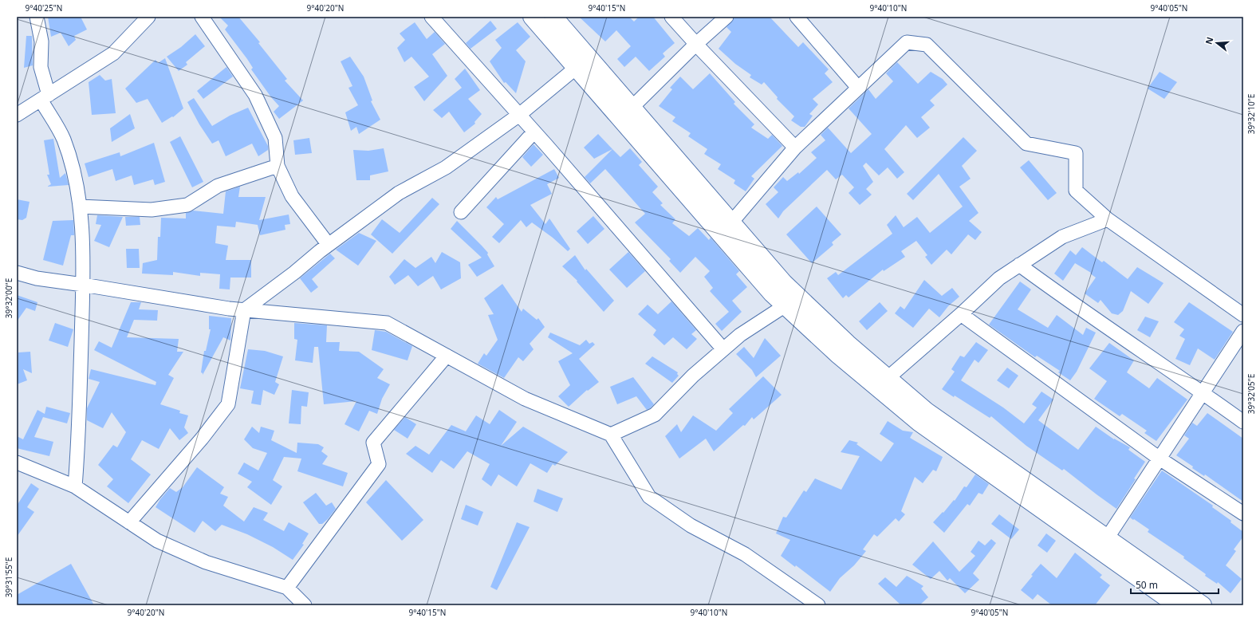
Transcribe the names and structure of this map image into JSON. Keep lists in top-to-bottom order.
{
  "scale_bar": "50 m",
  "north": "left",
  "coordinates": [
    "9°40'25\"N",
    "9°40'20\"N",
    "9°40'15\"N",
    "9°40'10\"N",
    "9°40'05\"N",
    "39°32'10\"E",
    "39°32'00\"E",
    "39°32'05\"E",
    "39°31'55\"E"
  ]
}
